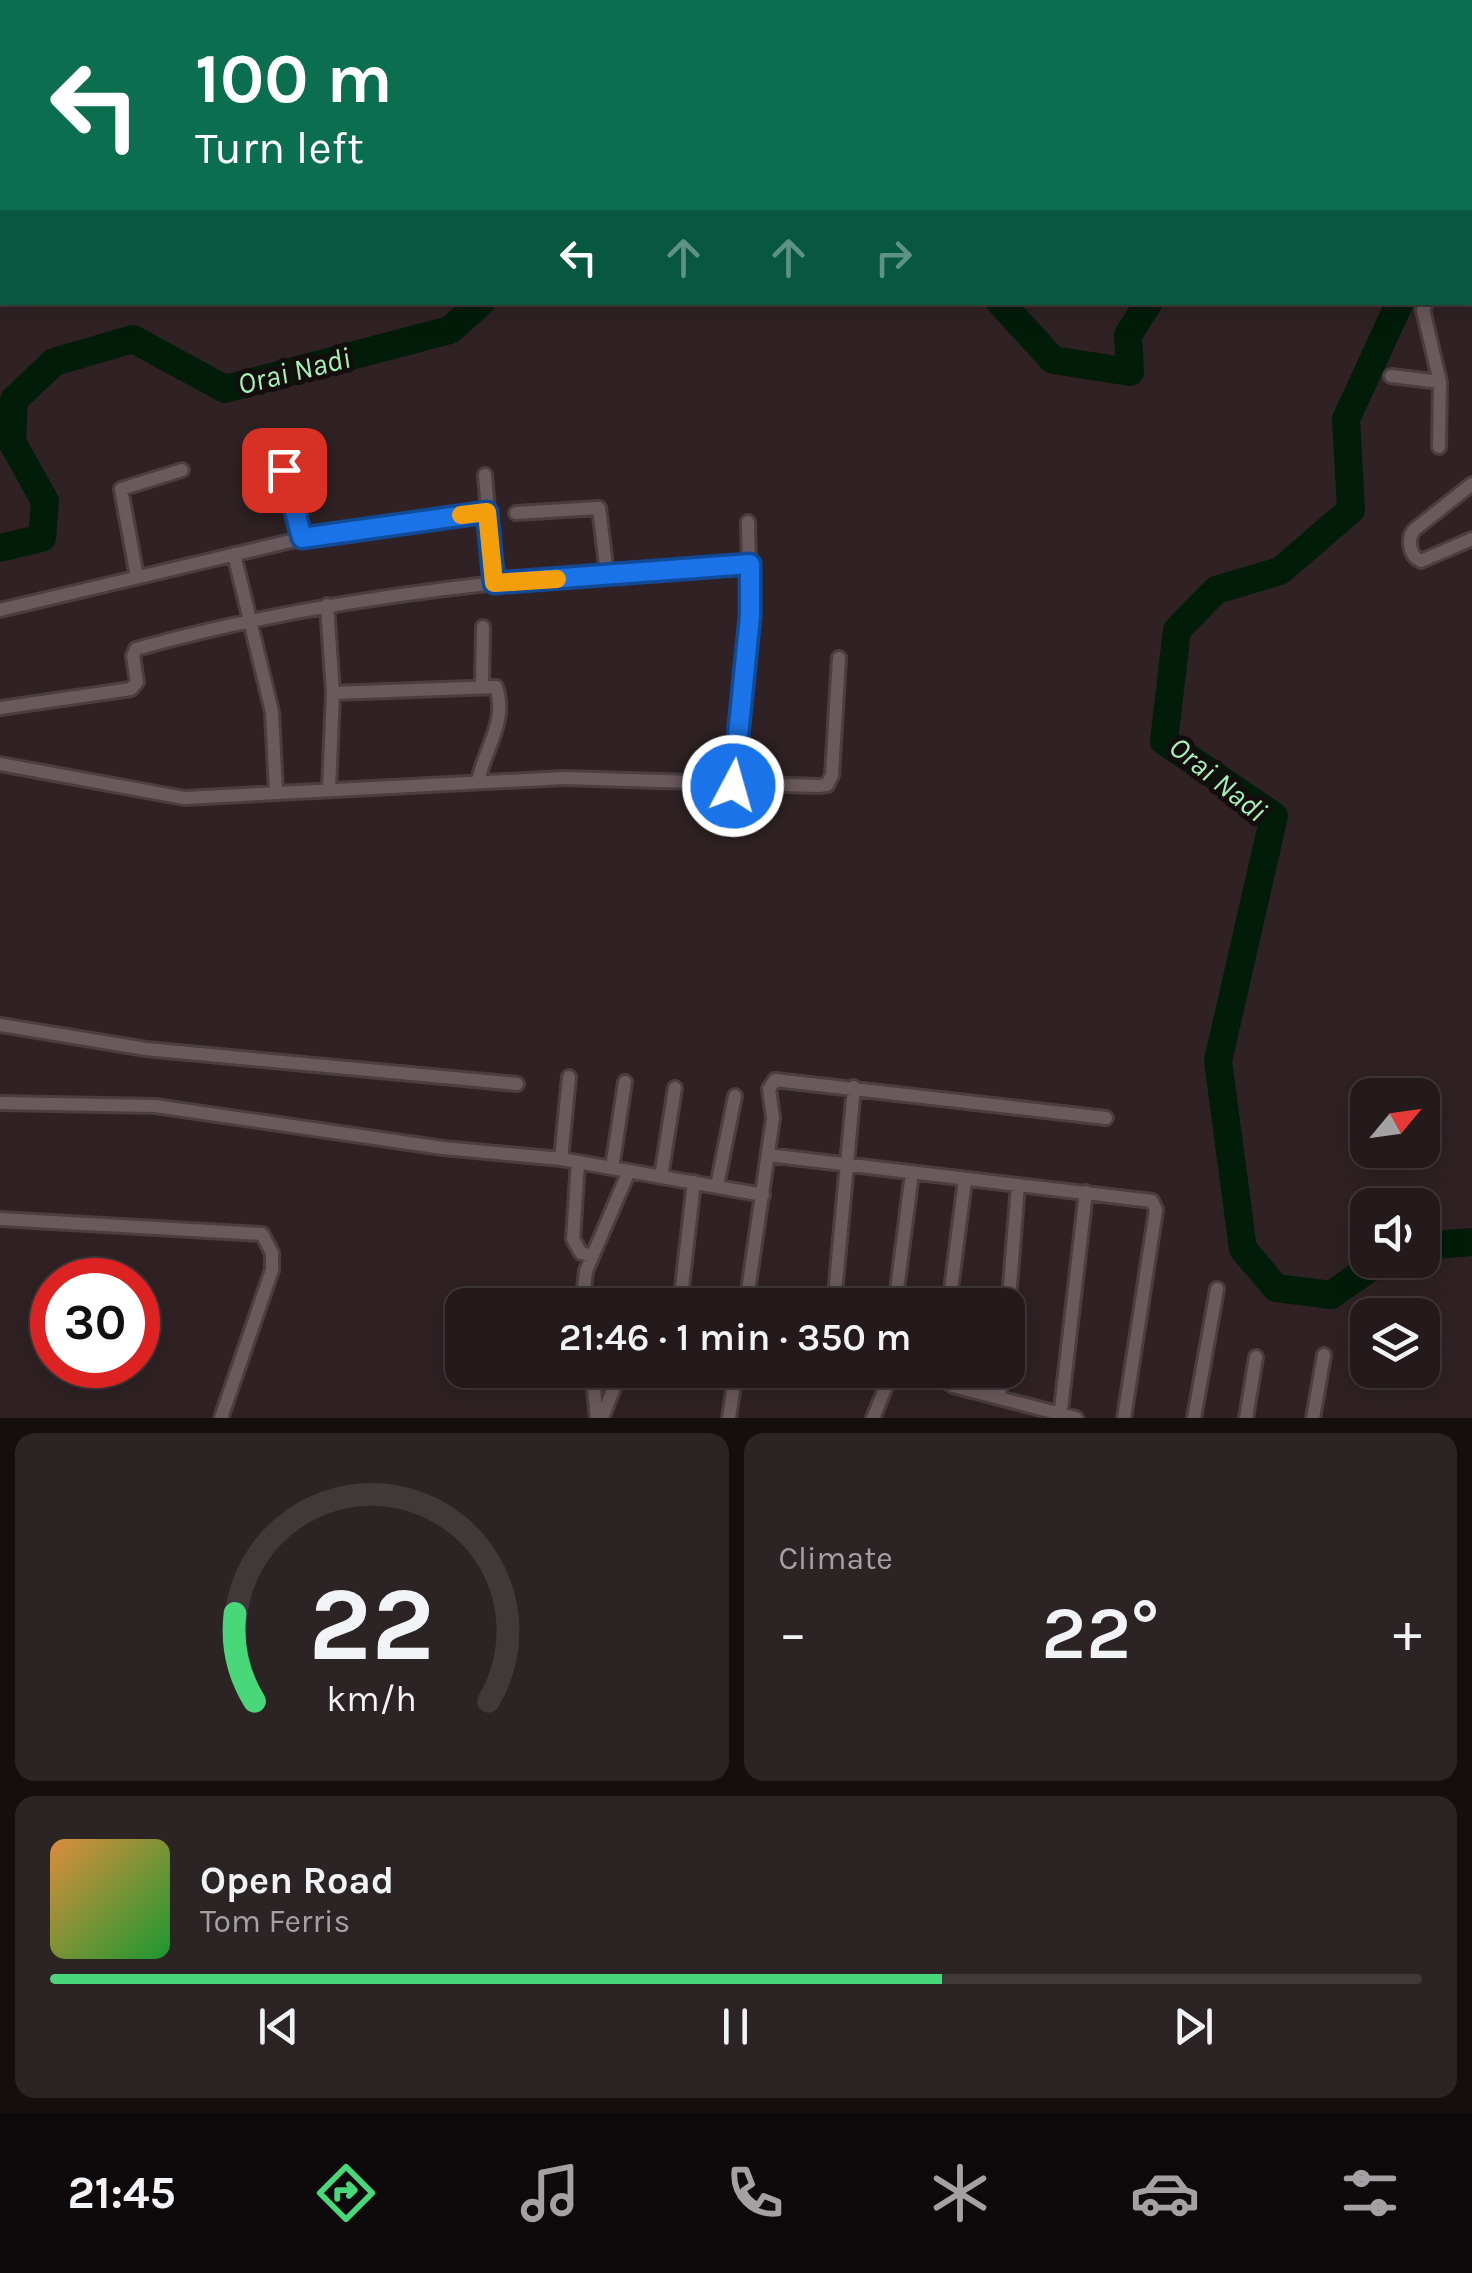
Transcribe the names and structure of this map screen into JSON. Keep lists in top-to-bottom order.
{
  "water": ["Orai Nadi"],
  "north": "top right",
  "page": {
    "turn": ["100 m", "Turn left"],
    "limit": "30",
    "trip": "21:46 · 1 min · 350 m",
    "tile": "Climate",
    "heat": ["−", "22°", "+"],
    "song": ["Open Road", "Tom Ferris"],
    "tabs": "21:45",
    "gauge": ["22", "km/h"]
  }
}
